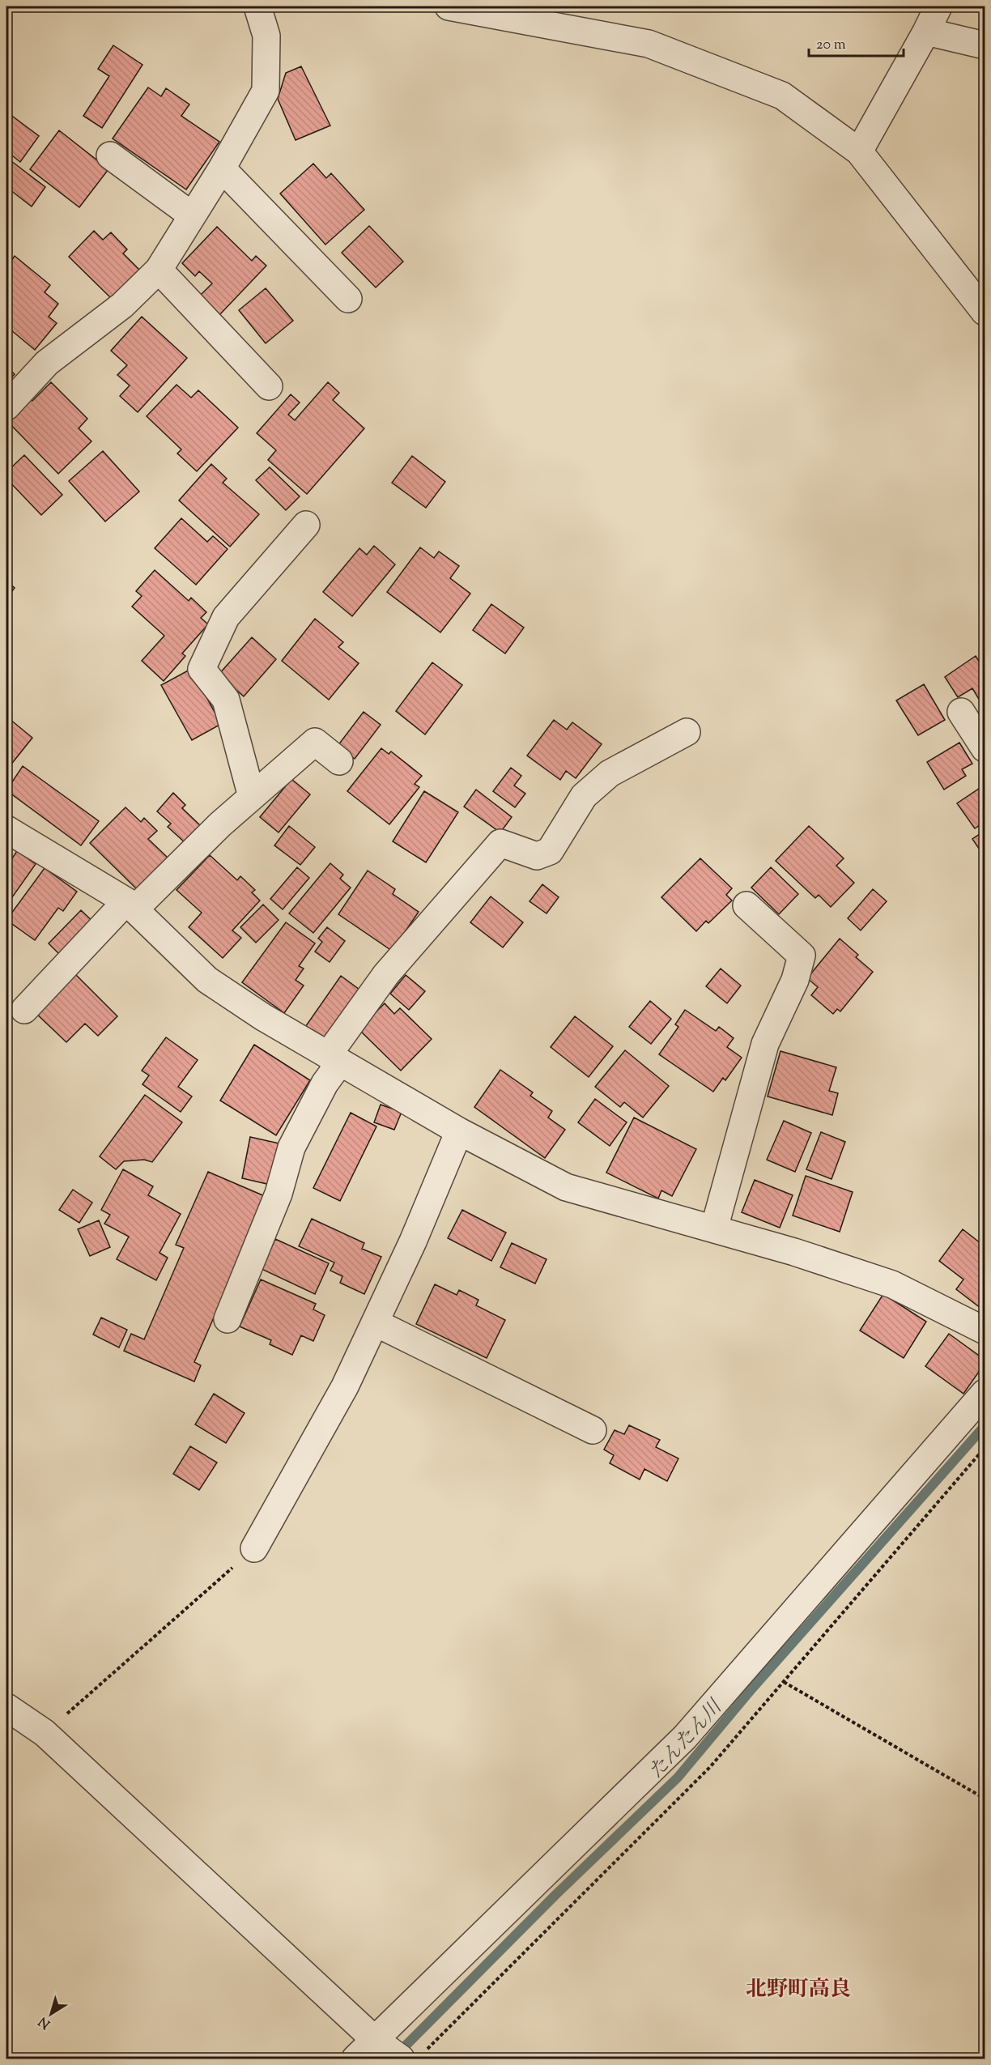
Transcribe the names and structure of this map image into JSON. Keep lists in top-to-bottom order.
{
  "districts": ["北野町高良"],
  "water": ["たんたん川"],
  "scale_bar": "20 m",
  "north": "bottom left"
}
